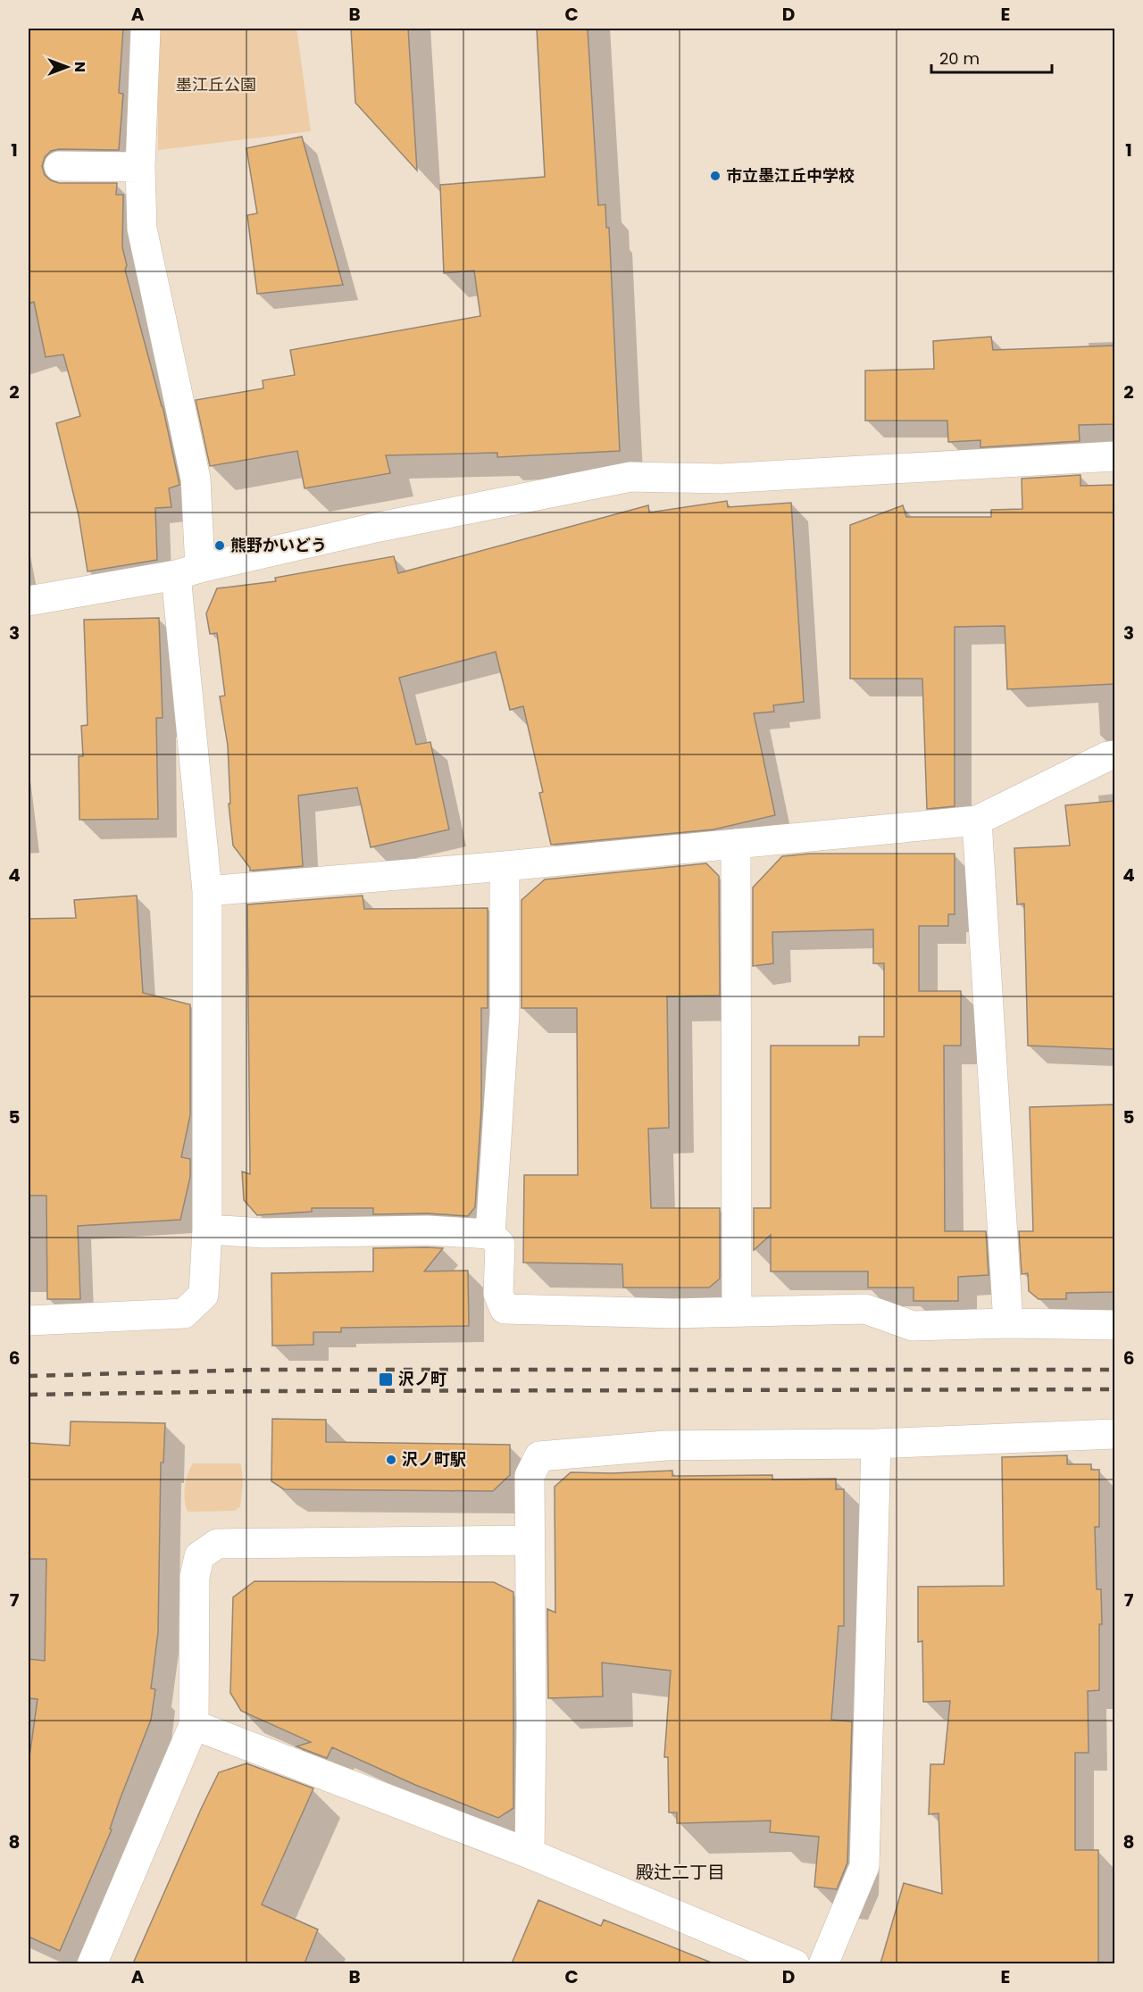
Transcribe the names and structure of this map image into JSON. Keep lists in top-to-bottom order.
{
  "districts": ["殿辻二丁目"],
  "parks": ["墨江丘公園"],
  "places": {
    "other": ["市立墨江丘中学校", "熊野かいどう", "沢ノ町駅"],
    "transit": ["沢ノ町"]
  },
  "scale_bar": "20 m",
  "north": "right",
  "grid": {
    "columns": [
      "A",
      "B",
      "C",
      "D",
      "E"
    ],
    "rows": [
      "1",
      "2",
      "3",
      "4",
      "5",
      "6",
      "7",
      "8"
    ]
  }
}
